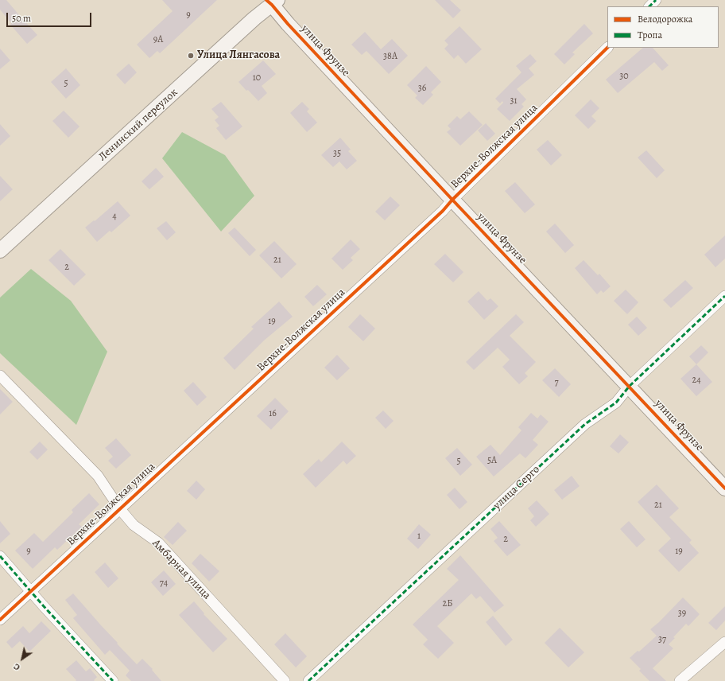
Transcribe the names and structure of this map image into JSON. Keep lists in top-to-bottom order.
{
  "streets": {
    "street": [
      "улица Фрунзе",
      "Ленинский переулок",
      "Верхне-Волжская улица",
      "улица Серго",
      "Амбарная улица"
    ]
  },
  "crossings": [
    ["улица Фрунзе", "Ленинский переулок"],
    ["улица Фрунзе", "Верхне-Волжская улица"],
    ["улица Фрунзе", "улица Серго"],
    ["Верхне-Волжская улица", "Амбарная улица"]
  ],
  "places": ["Улица Лянгасова"],
  "house_numbers": [
    "9",
    "9А",
    "38А",
    "30",
    "10",
    "5",
    "36",
    "31",
    "35",
    "4",
    "21",
    "2",
    "19",
    "24",
    "7",
    "16",
    "5А",
    "5",
    "21",
    "1",
    "2",
    "9",
    "19",
    "74",
    "2Б",
    "39",
    "37"
  ],
  "legend": ["Велодорожка", "Тропа"],
  "scale_bar": "50 m",
  "north": "bottom left"
}
